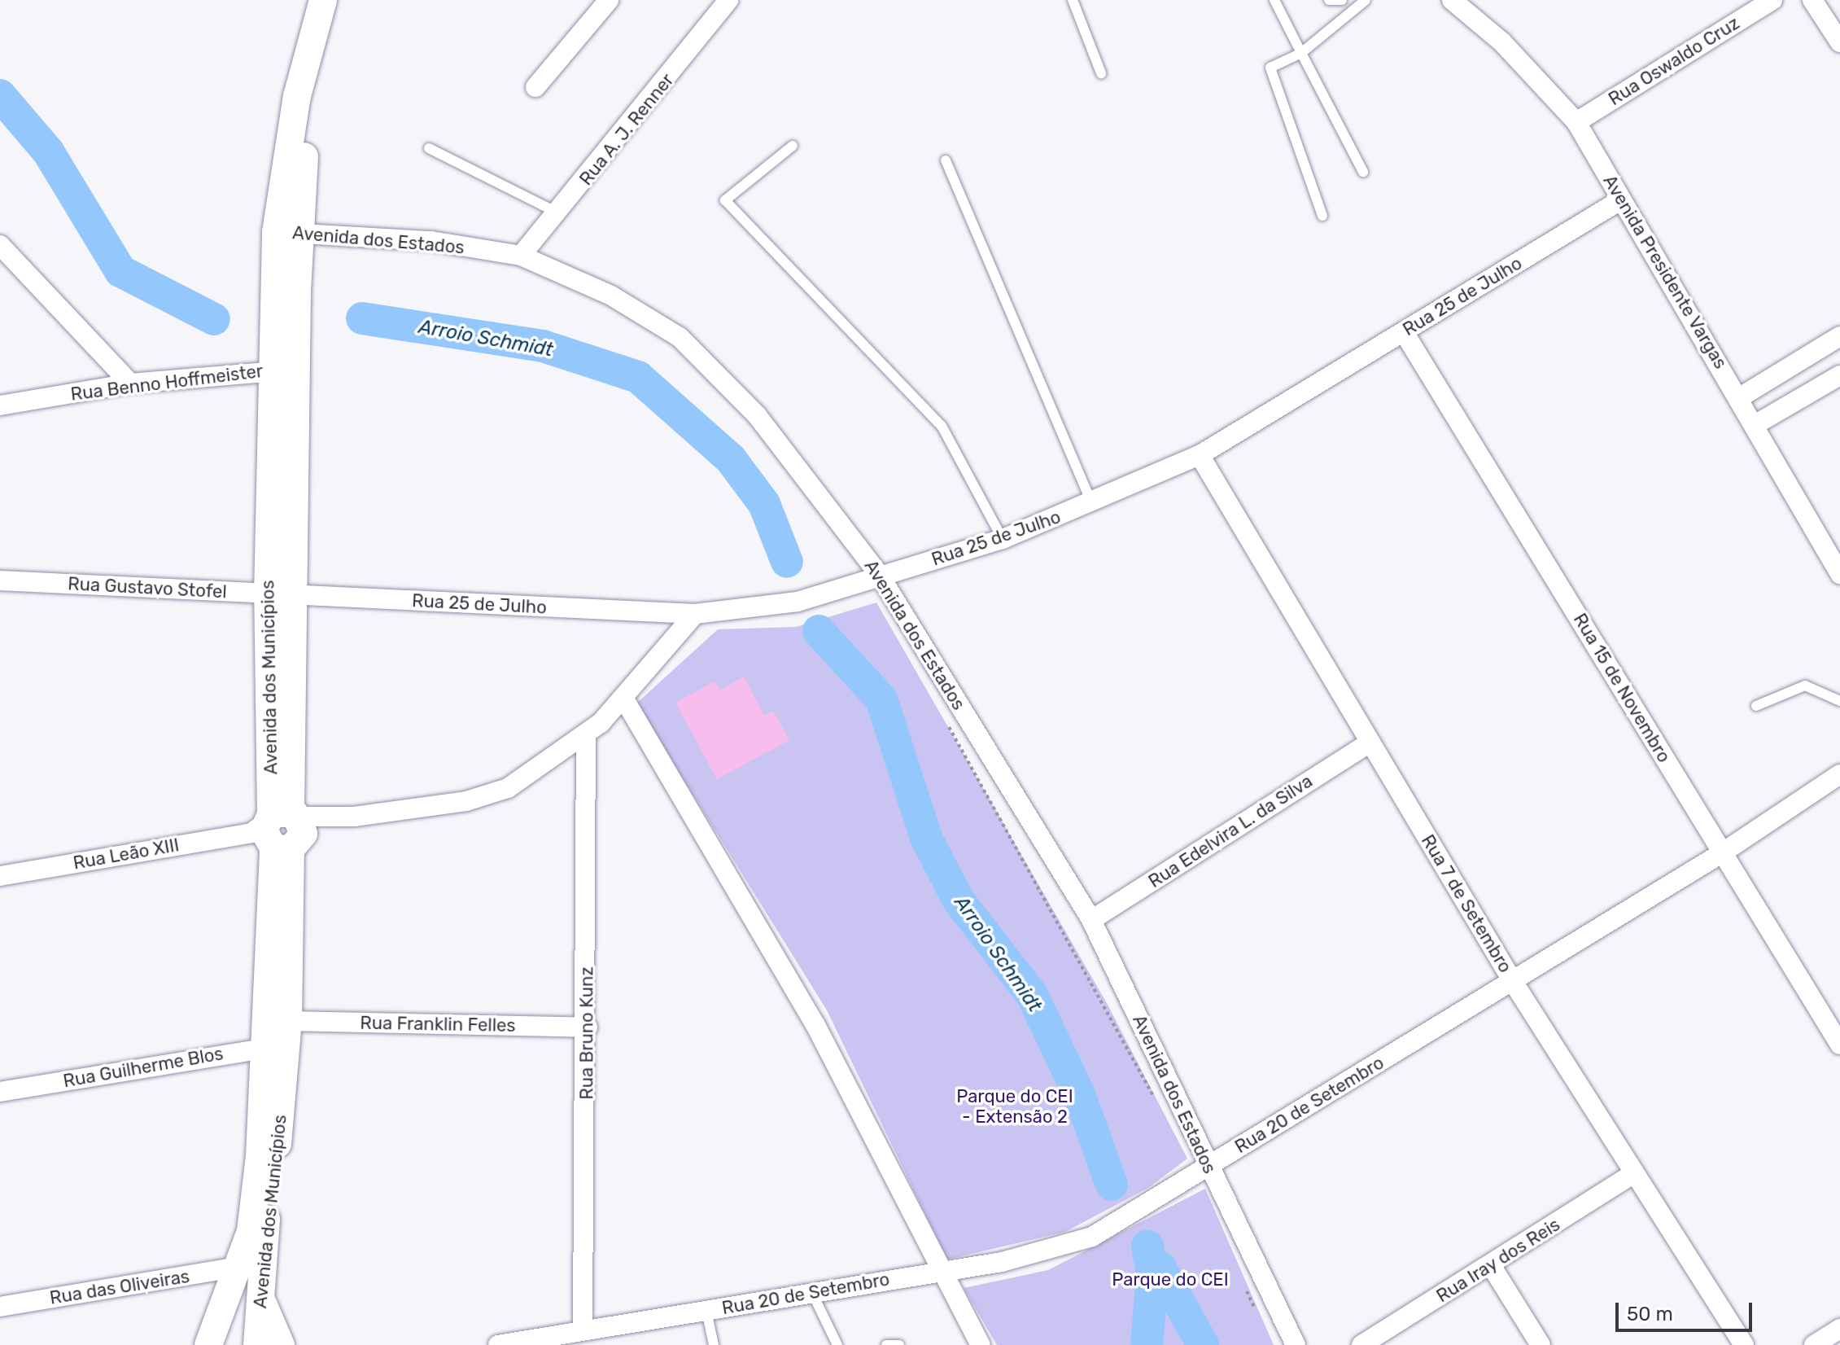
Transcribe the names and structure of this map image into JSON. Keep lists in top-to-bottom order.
{
  "streets": {
    "main road": ["Avenida dos Municípios"],
    "street": [
      "Rua Oswaldo Cruz",
      "Rua A. J. Renner",
      "Avenida dos Estados",
      "Avenida Presidente Vargas",
      "Rua 25 de Julho",
      "Rua Benno Hoffmeister",
      "Rua Gustavo Stofel",
      "Rua 15 de Novembro",
      "Rua Edelvira L. da Silva",
      "Rua Leão XIII",
      "Rua 7 de Setembro",
      "Rua Franklin Felles",
      "Rua Bruno Kunz",
      "Rua Guilherme Blos",
      "Rua 20 de Setembro",
      "Rua Iray dos Reis",
      "Rua das Oliveiras"
    ]
  },
  "crossings": [
    ["Rua Oswaldo Cruz", "Avenida Presidente Vargas"],
    ["Rua A. J. Renner", "Avenida dos Estados"],
    ["Avenida dos Estados", "Rua 25 de Julho"],
    ["Avenida dos Estados", "Avenida dos Municípios"],
    ["Avenida dos Estados", "Rua Edelvira L. da Silva"],
    ["Avenida dos Estados", "Rua 20 de Setembro"],
    ["Avenida Presidente Vargas", "Rua 25 de Julho"],
    ["Rua 25 de Julho", "Rua Gustavo Stofel"],
    ["Rua 25 de Julho", "Avenida dos Municípios"],
    ["Rua 25 de Julho", "Rua 15 de Novembro"],
    ["Rua 25 de Julho", "Rua Leão XIII"],
    ["Rua 25 de Julho", "Rua 7 de Setembro"],
    ["Rua Benno Hoffmeister", "Avenida dos Municípios"],
    ["Rua Gustavo Stofel", "Avenida dos Municípios"],
    ["Avenida dos Municípios", "Rua Leão XIII"],
    ["Avenida dos Municípios", "Rua Franklin Felles"],
    ["Avenida dos Municípios", "Rua Guilherme Blos"],
    ["Avenida dos Municípios", "Rua das Oliveiras"],
    ["Rua 15 de Novembro", "Rua 20 de Setembro"],
    ["Rua Edelvira L. da Silva", "Rua 7 de Setembro"],
    ["Rua Leão XIII", "Rua Bruno Kunz"],
    ["Rua 7 de Setembro", "Rua 20 de Setembro"],
    ["Rua 7 de Setembro", "Rua Iray dos Reis"],
    ["Rua Franklin Felles", "Rua Bruno Kunz"],
    ["Rua Franklin Felles", "Rua Guilherme Blos"],
    ["Rua Bruno Kunz", "Rua 20 de Setembro"]
  ],
  "water": ["Arroio Schmidt"],
  "parks": ["Parque do CEI - Extensão 2", "Parque do CEI"],
  "scale_bar": "50 m"
}
